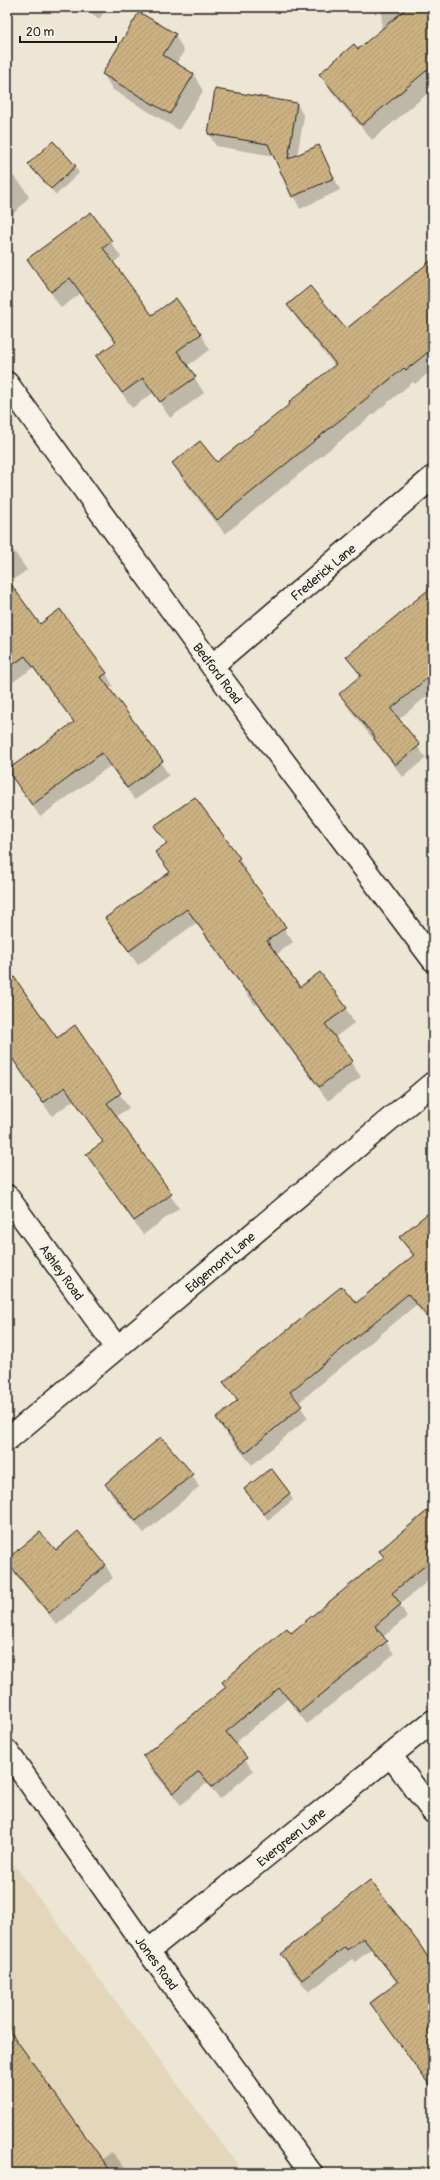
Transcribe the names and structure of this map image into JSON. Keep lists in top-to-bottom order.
{
  "streets": {
    "street": [
      "Frederick Lane",
      "Bedford Road",
      "Edgemont Lane",
      "Ashley Road",
      "Evergreen Lane",
      "Jones Road"
    ]
  },
  "crossings": [
    ["Frederick Lane", "Bedford Road"],
    ["Edgemont Lane", "Ashley Road"],
    ["Evergreen Lane", "Jones Road"]
  ],
  "scale_bar": "20 m"
}
